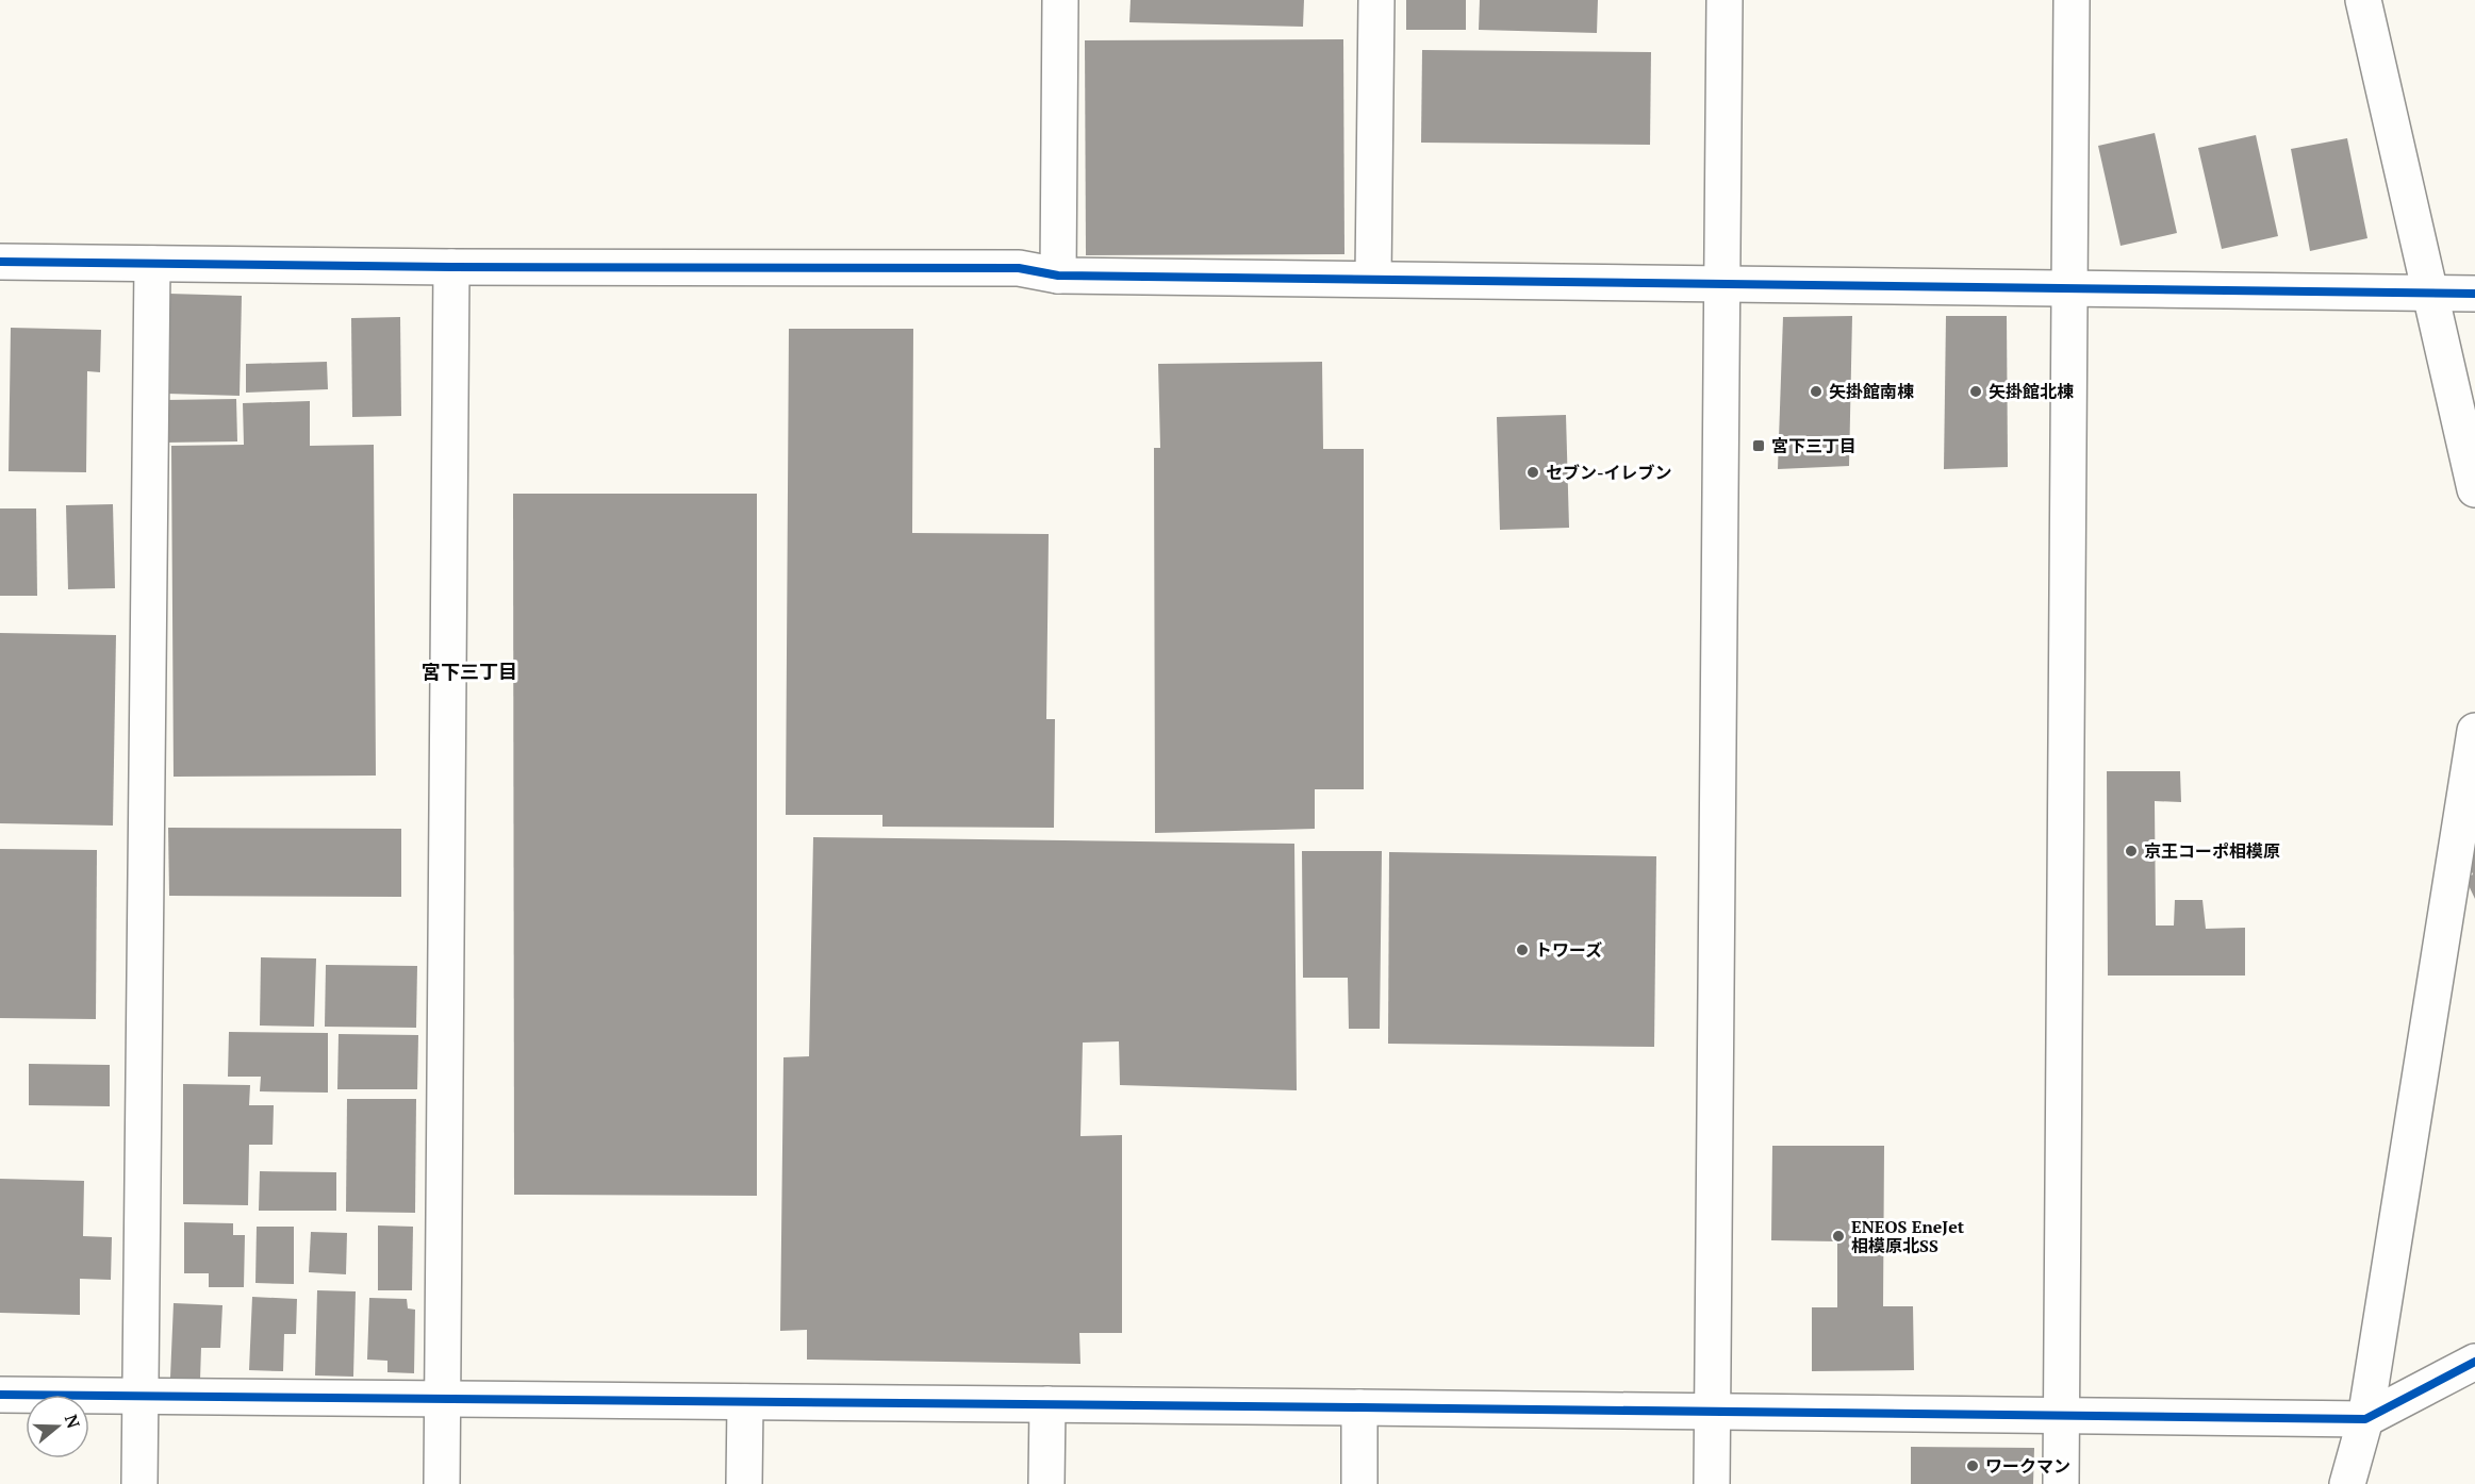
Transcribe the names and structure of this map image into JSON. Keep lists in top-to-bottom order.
{
  "districts": ["宮下三丁目"],
  "places": {
    "other": [
      "矢掛館南棟",
      "矢掛館北棟",
      "セブン-イレブン",
      "京王コーポ相模原",
      "トワーズ",
      "ENEOS EneJet 相模原北SS",
      "ワークマン"
    ],
    "transit": ["宮下三丁目"]
  },
  "north": "right"
}
